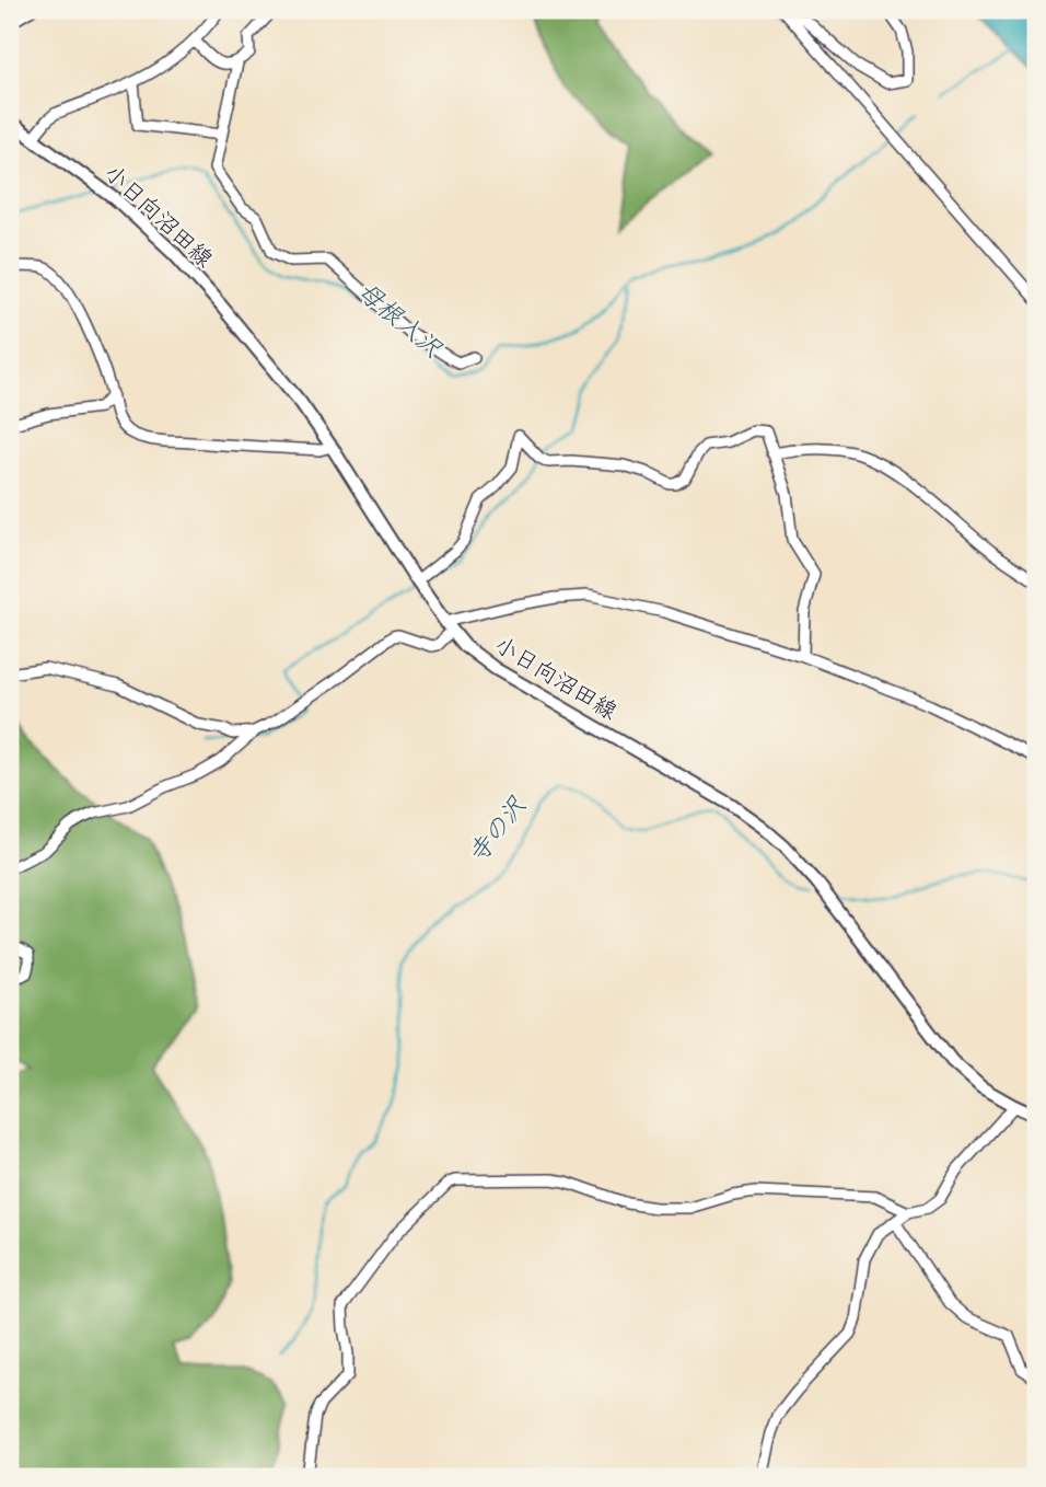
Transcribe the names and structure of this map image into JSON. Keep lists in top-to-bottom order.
{
  "streets": {
    "main road": ["小日向沼田線"]
  },
  "water": ["母根入沢", "寺の沢"]
}
